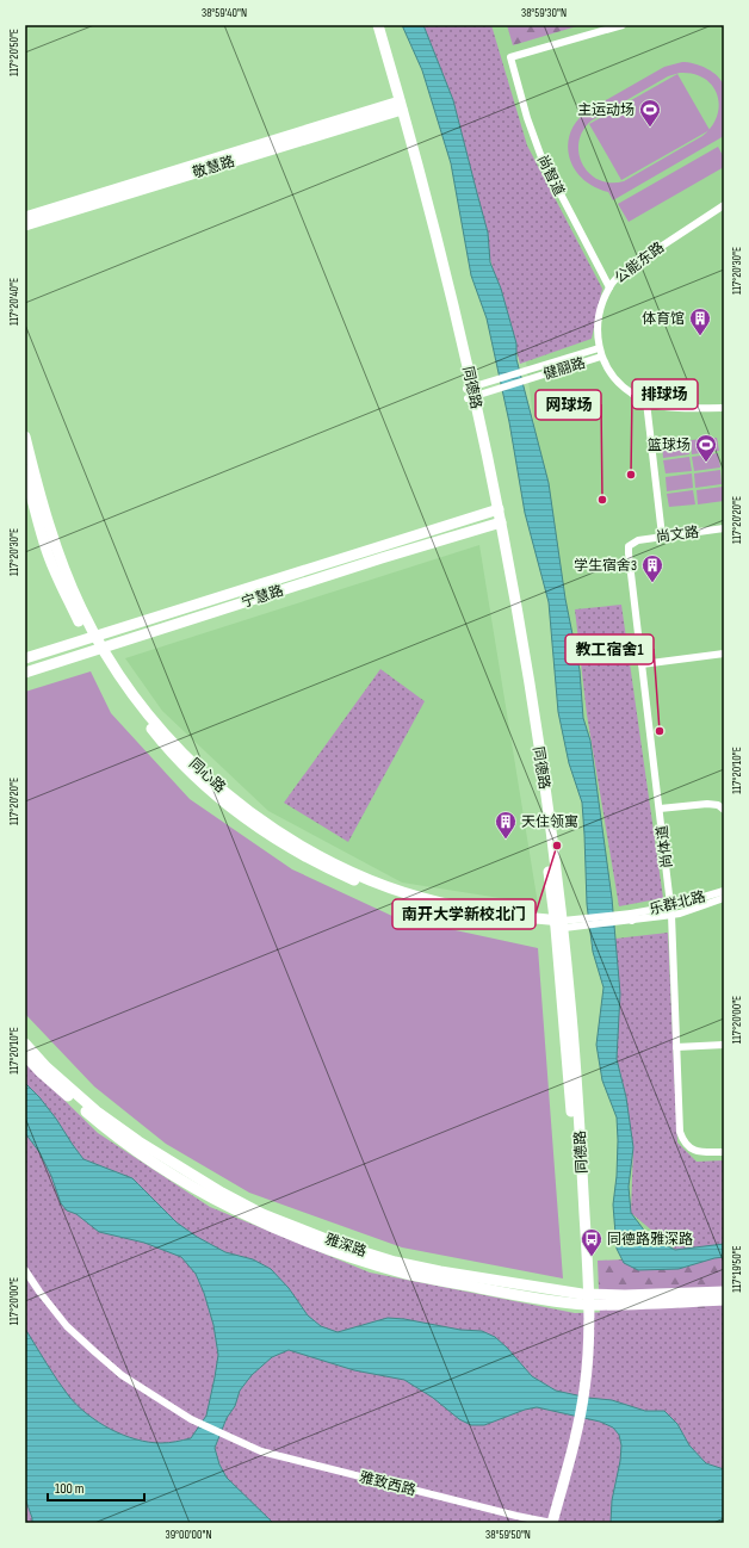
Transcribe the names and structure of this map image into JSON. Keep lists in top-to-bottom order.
{
  "streets": {
    "main road": [
      "敬慧路",
      "同德路",
      "宁慧路",
      "同心路",
      "雅深路"
    ],
    "street": [
      "尚智道",
      "公能东路",
      "健翮路",
      "尚文路",
      "尚体道",
      "乐群北路",
      "雅致西路"
    ]
  },
  "crossings": [
    ["敬慧路", "同德路"],
    ["尚智道", "公能东路"],
    ["公能东路", "健翮路"],
    ["健翮路", "同德路"],
    ["同德路", "宁慧路"],
    ["同德路", "同心路"],
    ["同德路", "乐群北路"],
    ["同德路", "雅深路"],
    ["同德路", "雅致西路"],
    ["尚文路", "尚体道"],
    ["宁慧路", "同心路"],
    ["同心路", "乐群北路"],
    ["尚体道", "乐群北路"]
  ],
  "places": {
    "sports": ["主运动场", "篮球场"],
    "building": ["体育馆", "学生宿舍3", "天住领寓"],
    "other": [
      "排球场",
      "网球场",
      "教工宿舍1",
      "南开大学新校北门"
    ],
    "bus stop": ["同德路雅深路"]
  },
  "scale_bar": "100 m",
  "coordinates": [
    "38°59'40\"N",
    "38°59'30\"N",
    "117°20'50\"E",
    "117°20'30\"E",
    "117°20'40\"E",
    "117°20'20\"E",
    "117°20'10\"E",
    "117°20'00\"E",
    "117°19'50\"E",
    "39°00'00\"N",
    "38°59'50\"N"
  ]
}
